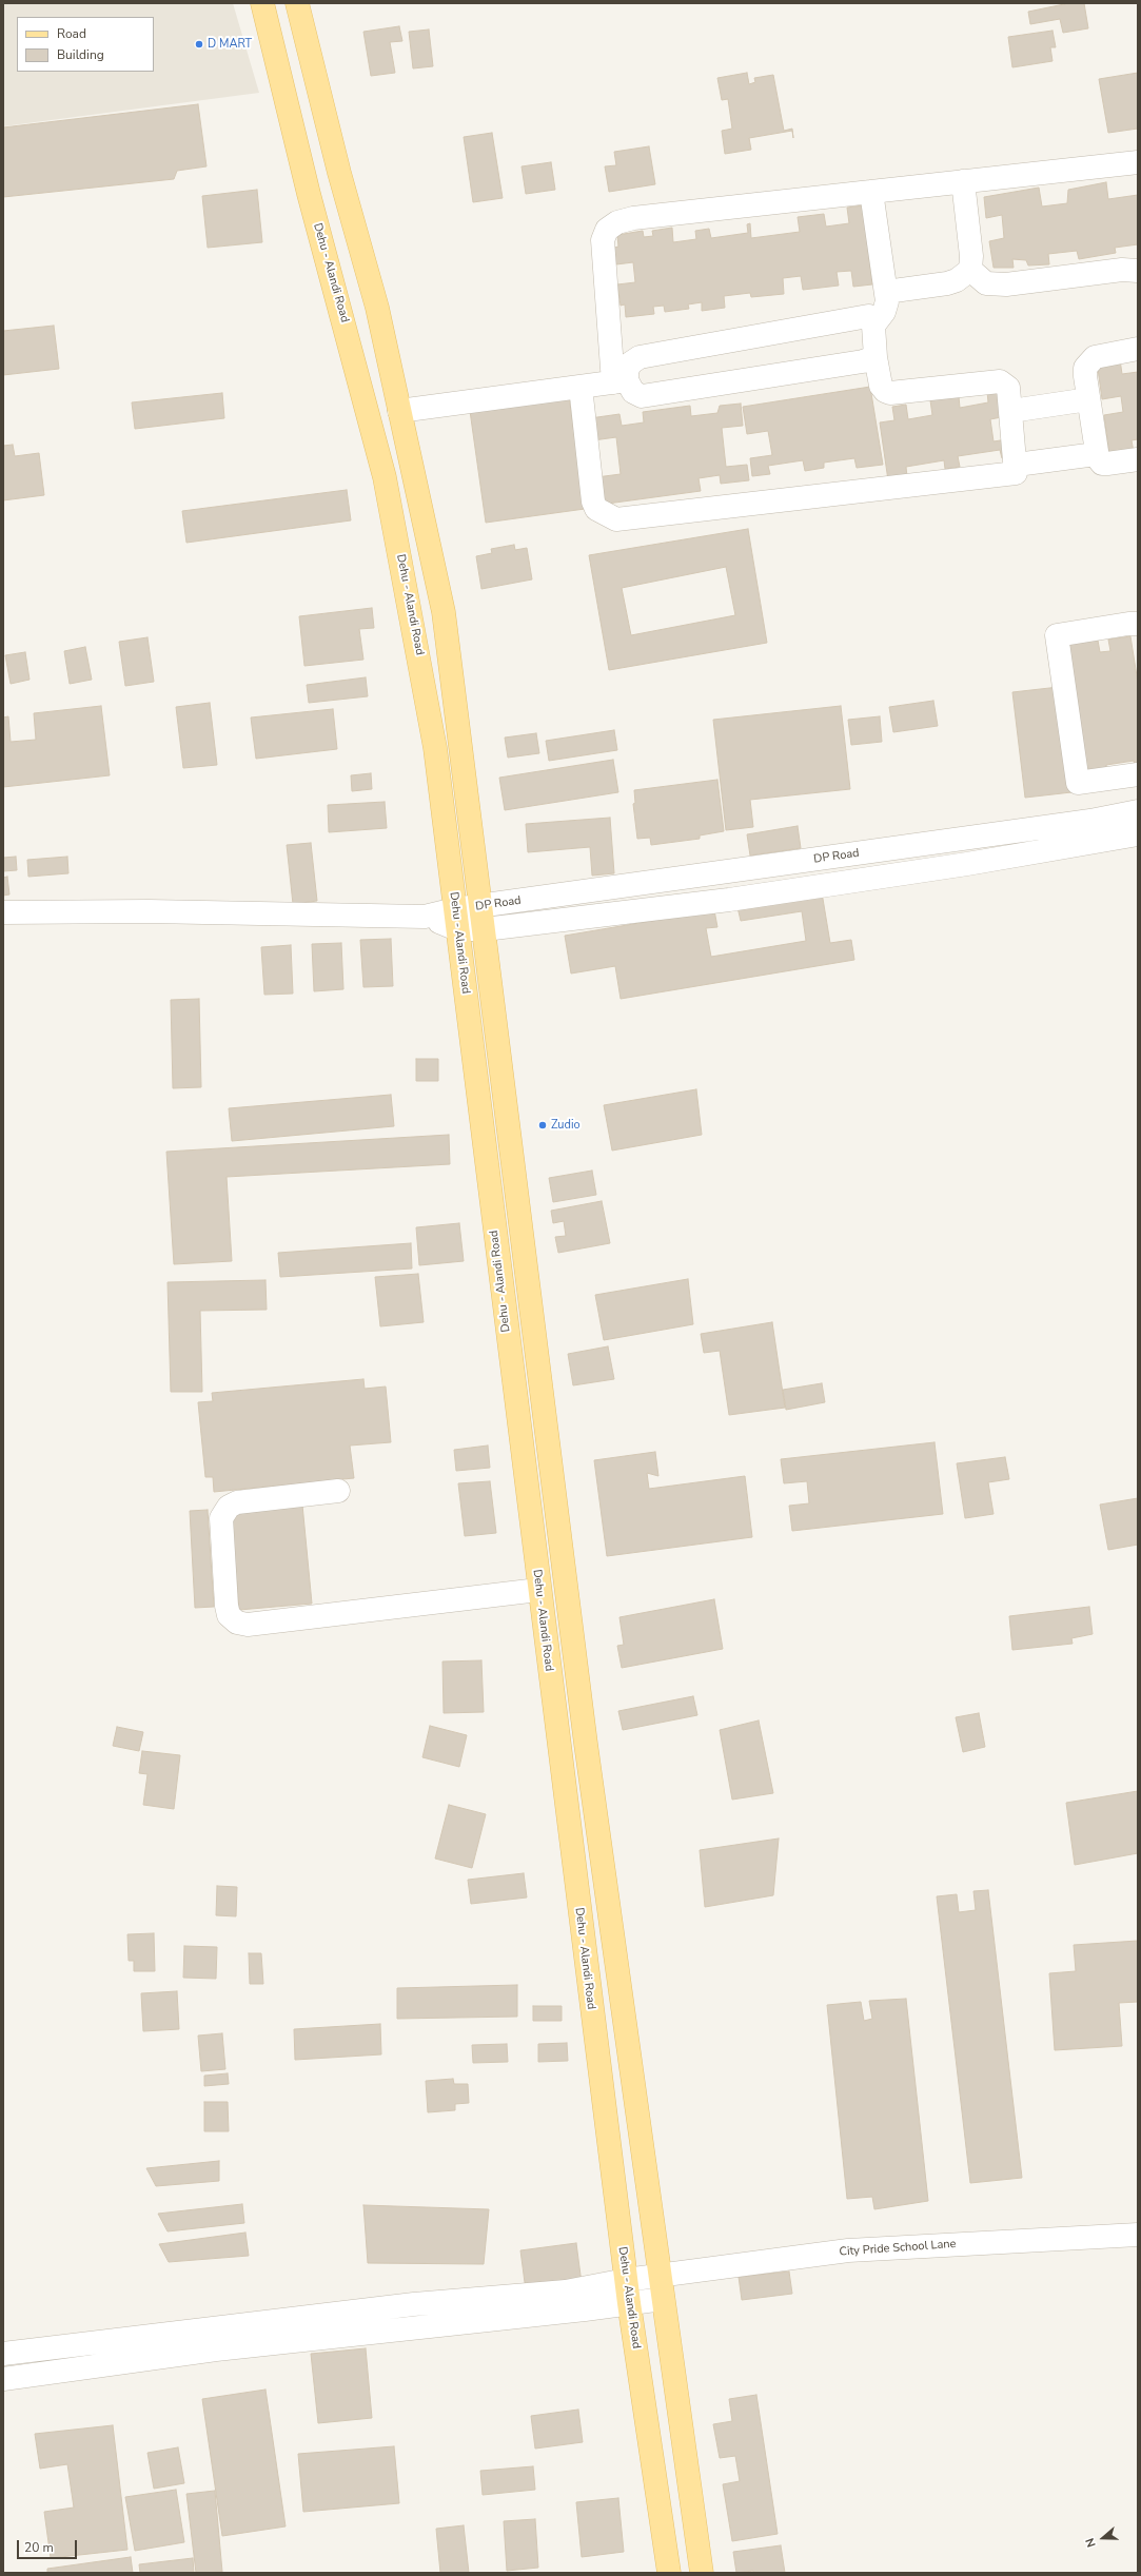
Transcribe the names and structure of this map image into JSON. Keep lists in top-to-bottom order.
{
  "streets": {
    "main road": ["Dehu - Alandi Road"],
    "street": ["DP Road", "City Pride School Lane"]
  },
  "crossings": [
    ["Dehu - Alandi Road", "DP Road"],
    ["Dehu - Alandi Road", "City Pride School Lane"]
  ],
  "places": ["D MART", "Zudio"],
  "legend": ["Road", "Building"],
  "scale_bar": "20 m",
  "north": "left"
}
